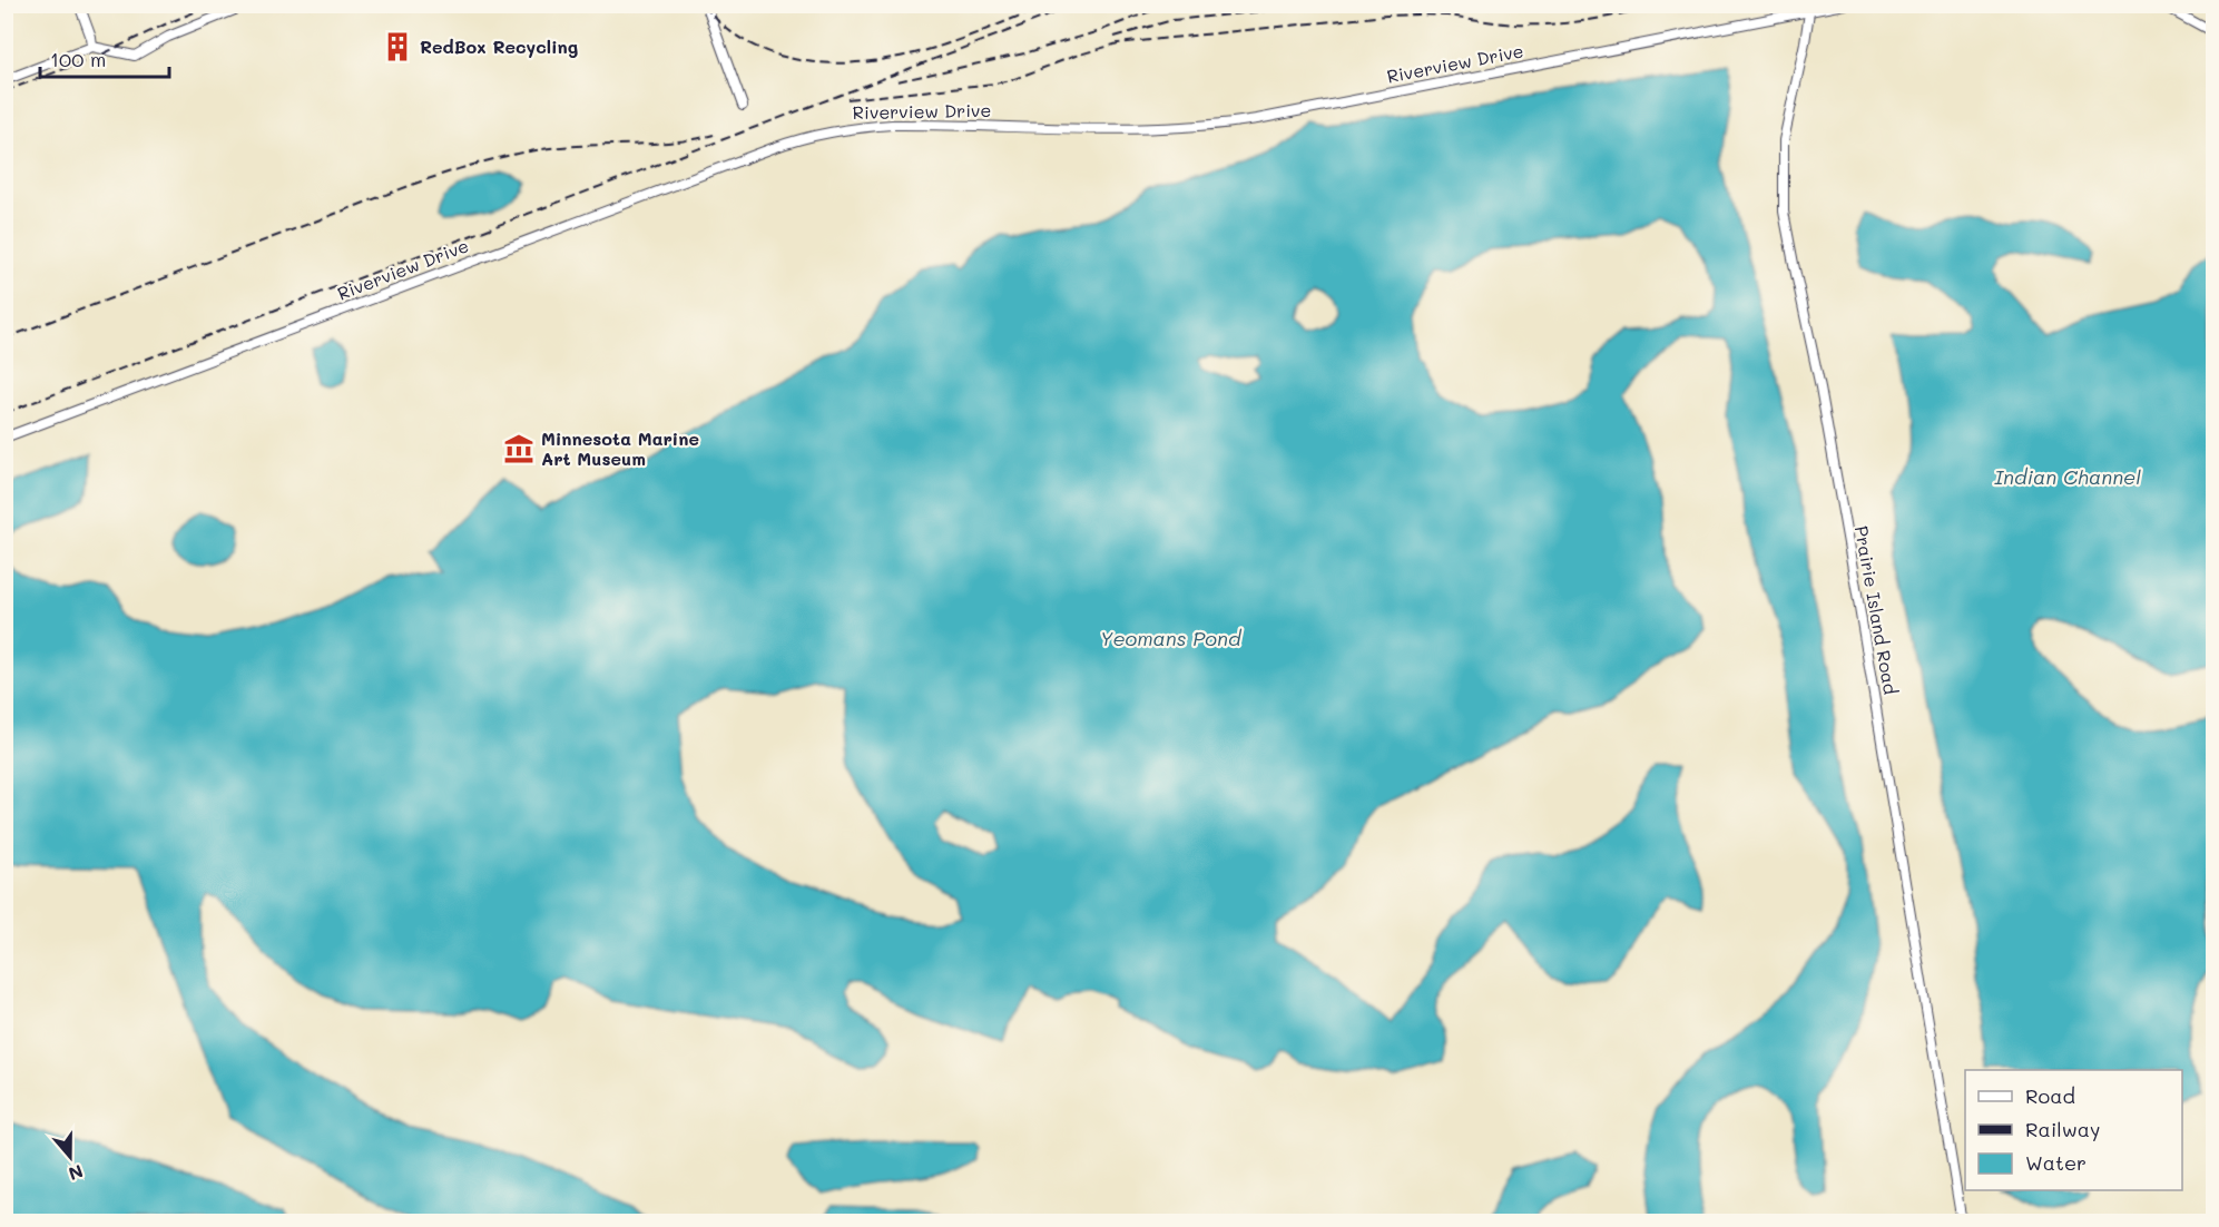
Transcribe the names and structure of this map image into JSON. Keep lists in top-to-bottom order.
{
  "streets": {
    "street": ["Riverview Drive", "Prairie Island Road"]
  },
  "crossings": [
    ["Riverview Drive", "Prairie Island Road"]
  ],
  "water": ["Indian Channel", "Yeomans Pond"],
  "places": {
    "building": ["RedBox Recycling"],
    "museum": ["Minnesota Marine Art Museum"]
  },
  "legend": ["Road", "Railway", "Water"],
  "scale_bar": "100 m",
  "north": "bottom"
}
